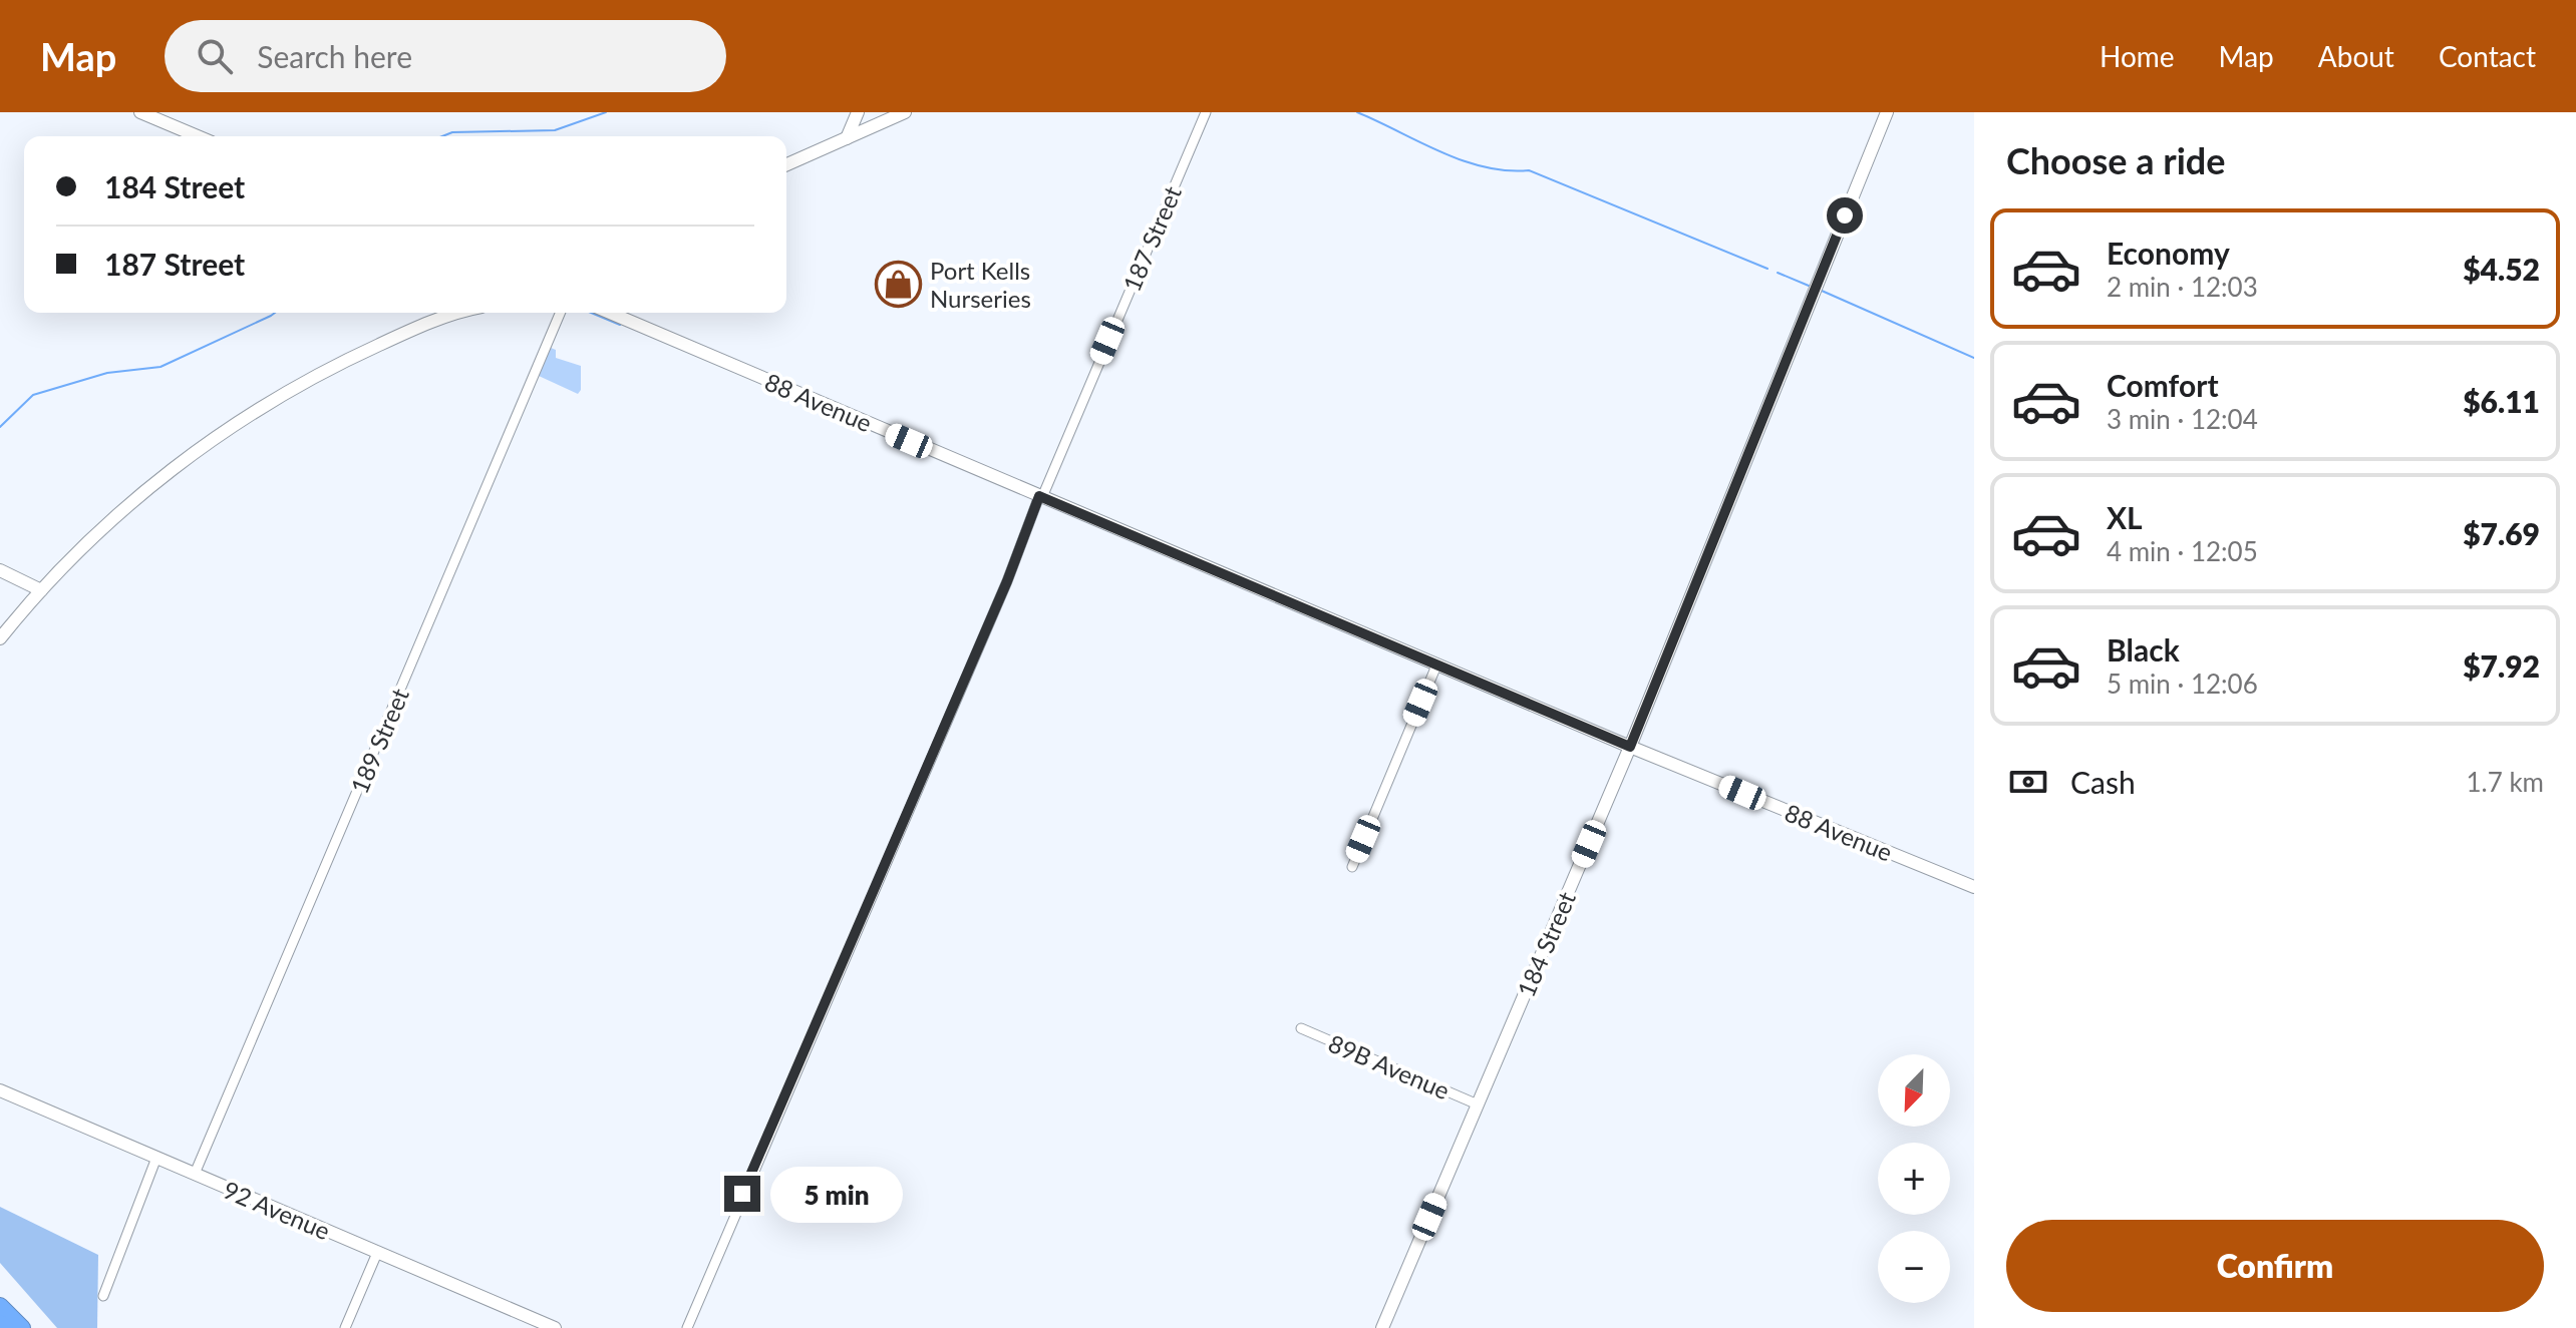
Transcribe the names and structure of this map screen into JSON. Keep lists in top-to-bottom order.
{
  "streets": {
    "main road": ["88 Avenue", "184 Street", "92 Avenue"],
    "street": ["187 Street", "189 Street", "89B Avenue"]
  },
  "crossings": [
    ["187 Street", "88 Avenue"],
    ["88 Avenue", "184 Street"],
    ["189 Street", "92 Avenue"],
    ["184 Street", "89B Avenue"]
  ],
  "places": {
    "shop": ["Port Kells Nurseries"]
  },
  "north": "bottom left",
  "page": {
    "header": "Map",
    "search": "Search here",
    "nav": [
      "Home",
      "Map",
      "About",
      "Contact"
    ],
    "heading": "Choose a ride",
    "banner": ["184 Street", "187 Street"],
    "list": [
      {
        "name": "Economy",
        "note": "2 min · 12:03",
        "value": "$4.52"
      },
      {
        "name": "Comfort",
        "note": "3 min · 12:04",
        "value": "$6.11"
      },
      {
        "name": "XL",
        "note": "4 min · 12:05",
        "value": "$7.69"
      },
      {
        "name": "Black",
        "note": "5 min · 12:06",
        "value": "$7.92"
      }
    ],
    "pay": ["Cash", "1.7 km"],
    "map_buttons": ["+", "−"],
    "bubble": "5 min",
    "buttons": "Confirm"
  }
}
